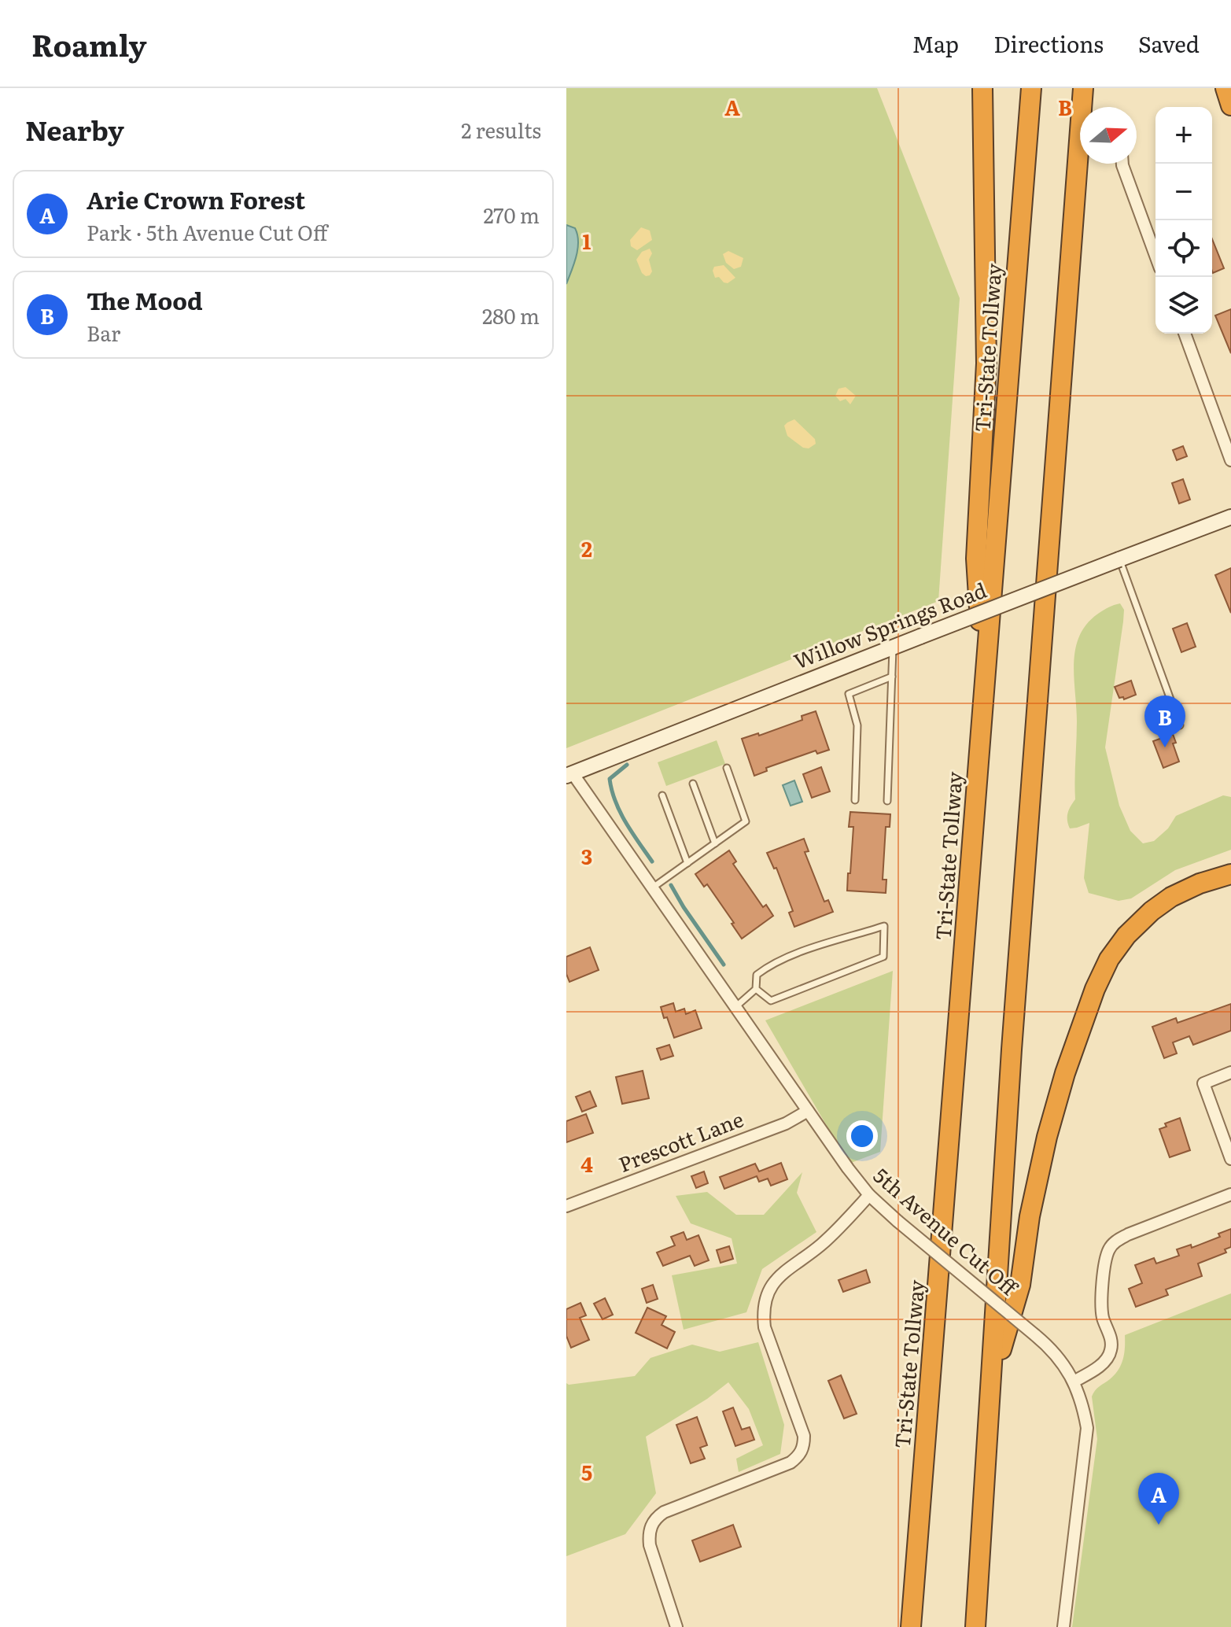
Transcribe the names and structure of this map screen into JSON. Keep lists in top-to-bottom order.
{
  "streets": {
    "highway": ["Tri-State Tollway"],
    "main road": ["Willow Springs Road"],
    "street": ["Prescott Lane", "5th Avenue Cut Off"]
  },
  "crossings": [
    ["Willow Springs Road", "5th Avenue Cut Off"],
    ["Prescott Lane", "5th Avenue Cut Off"]
  ],
  "north": "right",
  "page": {
    "header": "Roamly",
    "nav": ["Map", "Directions", "Saved"],
    "heading": ["Nearby", "2 results"],
    "map_buttons": ["+", "−"],
    "list": [
      {
        "mark": "A",
        "name": "Arie Crown Forest",
        "note": "Park · 5th Avenue Cut Off",
        "value": "270 m"
      },
      {
        "mark": "B",
        "name": "The Mood",
        "note": "Bar",
        "value": "280 m"
      }
    ],
    "pins": ["B", "A"]
  },
  "grid": {
    "columns": ["A", "B"],
    "rows": [
      "1",
      "2",
      "3",
      "4",
      "5"
    ]
  }
}
